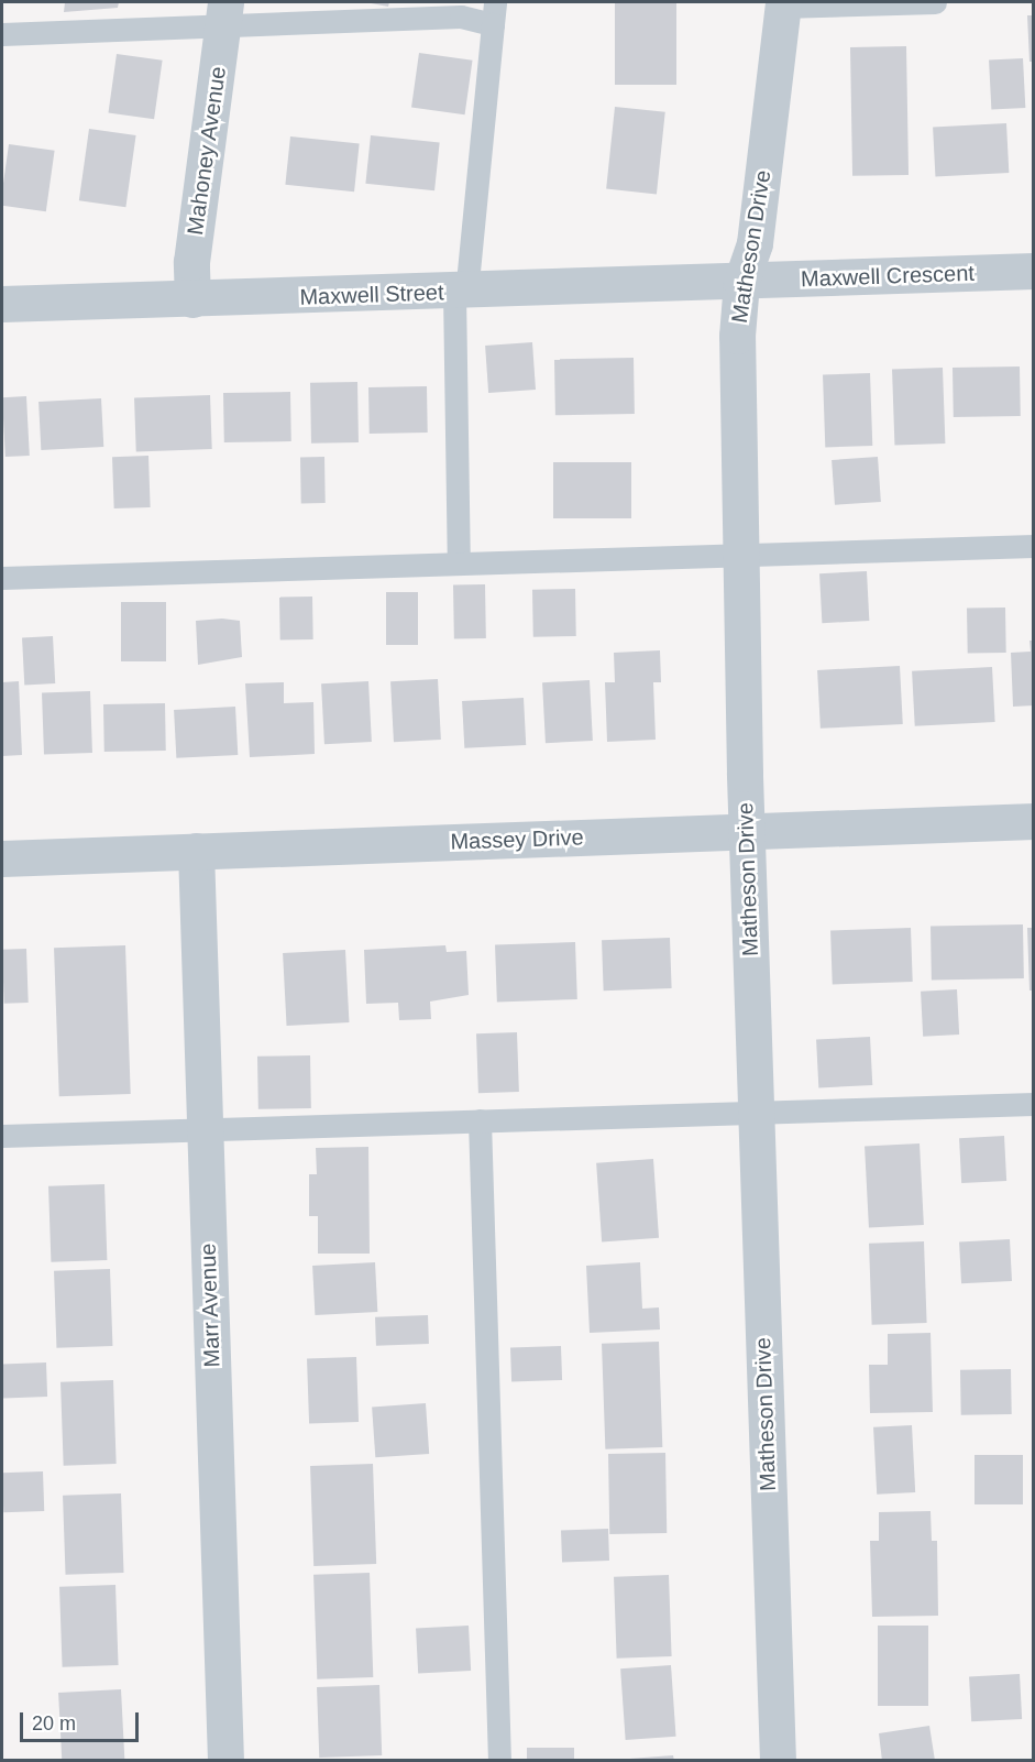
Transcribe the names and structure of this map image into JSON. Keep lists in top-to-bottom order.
{
  "streets": {
    "street": [
      "Mahoney Avenue",
      "Matheson Drive",
      "Maxwell Crescent",
      "Maxwell Street",
      "Massey Drive",
      "Marr Avenue"
    ]
  },
  "crossings": [
    ["Mahoney Avenue", "Maxwell Street"],
    ["Matheson Drive", "Maxwell Crescent"],
    ["Matheson Drive", "Maxwell Street"],
    ["Matheson Drive", "Massey Drive"],
    ["Maxwell Crescent", "Maxwell Street"],
    ["Massey Drive", "Marr Avenue"]
  ],
  "scale_bar": "20 m"
}
